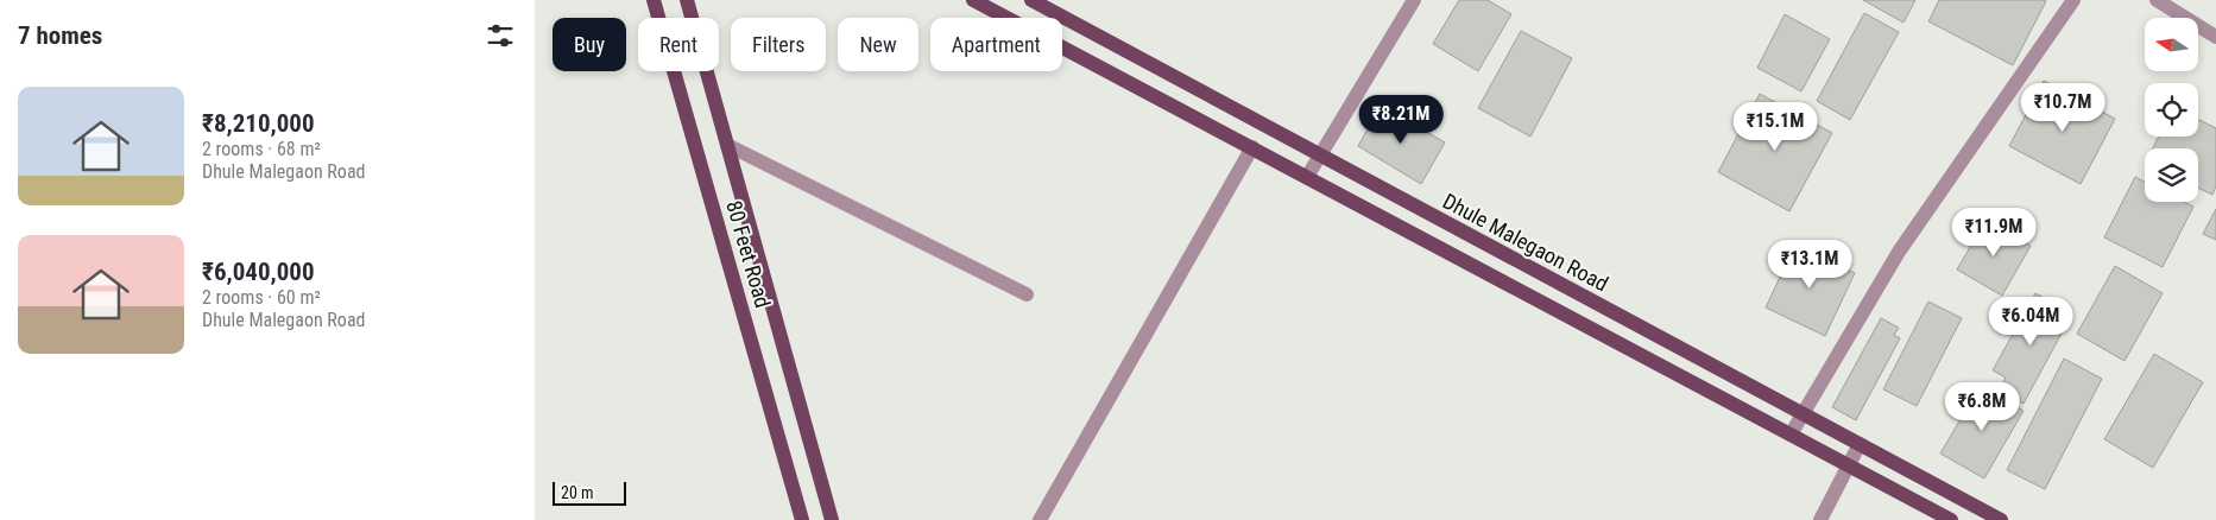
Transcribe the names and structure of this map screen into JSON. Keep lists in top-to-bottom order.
{
  "streets": {
    "main road": ["Dhule Malegaon Road", "80 Feet Road"]
  },
  "scale_bar": "20 m",
  "north": "left",
  "page": {
    "heading": "7 homes",
    "chip": [
      "Buy",
      "Rent",
      "Filters",
      "New",
      "Apartment"
    ],
    "list": [
      {
        "name": "₹8,210,000",
        "note": "2 rooms · 68 m² · Dhule Malegaon Road"
      },
      {
        "name": "₹6,040,000",
        "note": "2 rooms · 60 m² · Dhule Malegaon Road"
      }
    ],
    "price": [
      "₹10.7M",
      "₹8.21M",
      "₹15.1M",
      "₹11.9M",
      "₹13.1M",
      "₹6.04M",
      "₹6.8M"
    ],
    "scale": "20 m"
  }
}
